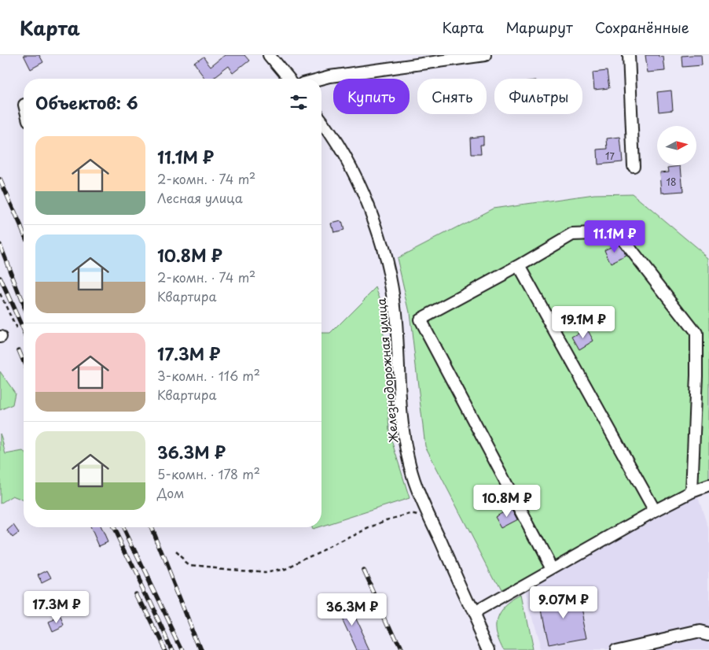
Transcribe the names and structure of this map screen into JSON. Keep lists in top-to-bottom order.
{
  "streets": {
    "street": ["Железнодорожная улица"]
  },
  "house_numbers": ["17", "18"],
  "north": "right",
  "page": {
    "header": "Карта",
    "nav": ["Карта", "Маршрут", "Сохранённые"],
    "chip": ["Купить", "Снять", "Фильтры"],
    "heading": "Объектов: 6",
    "list": [
      {
        "name": "11.1M ₽",
        "note": "2-комн. · 74 m² · Лесная улица"
      },
      {
        "name": "10.8M ₽",
        "note": "2-комн. · 74 m² · Квартира"
      },
      {
        "name": "17.3M ₽",
        "note": "3-комн. · 116 m² · Квартира"
      },
      {
        "name": "36.3M ₽",
        "note": "5-комн. · 178 m² · Дом"
      }
    ],
    "price": [
      "11.1M ₽",
      "19.1M ₽",
      "10.8M ₽",
      "9.07M ₽",
      "17.3M ₽",
      "36.3M ₽"
    ]
  }
}
